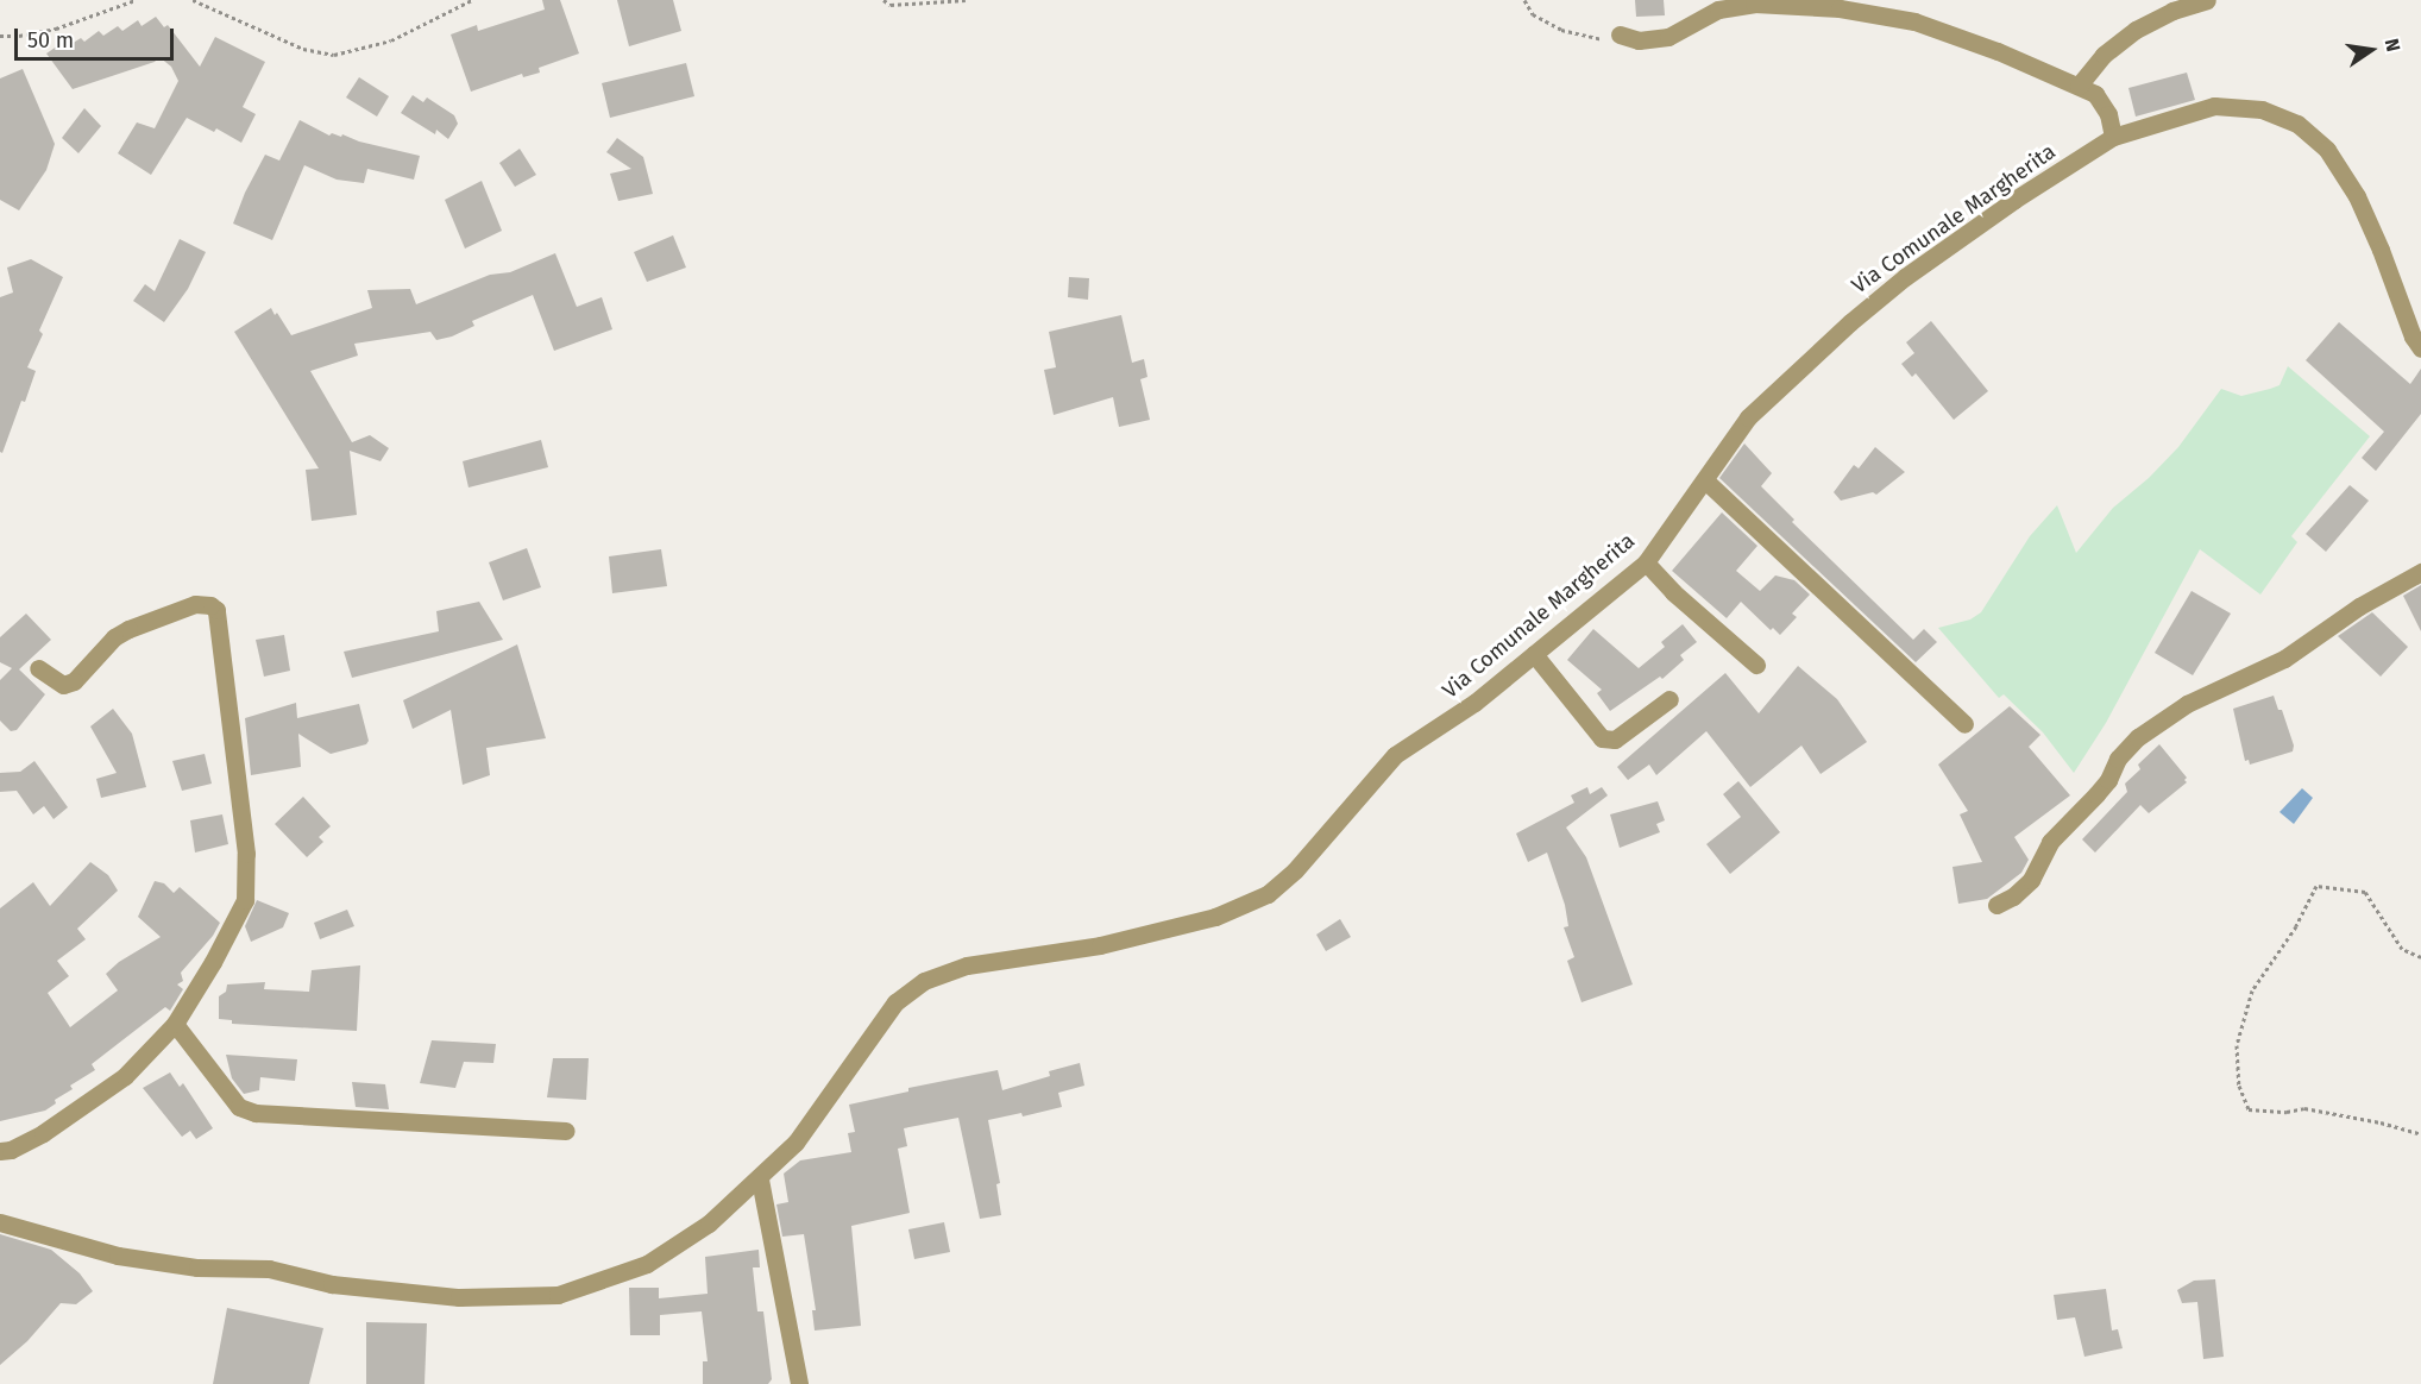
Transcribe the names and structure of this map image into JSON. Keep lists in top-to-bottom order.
{
  "streets": {
    "street": ["Via Comunale Margherita"]
  },
  "scale_bar": "50 m",
  "north": "right"
}
